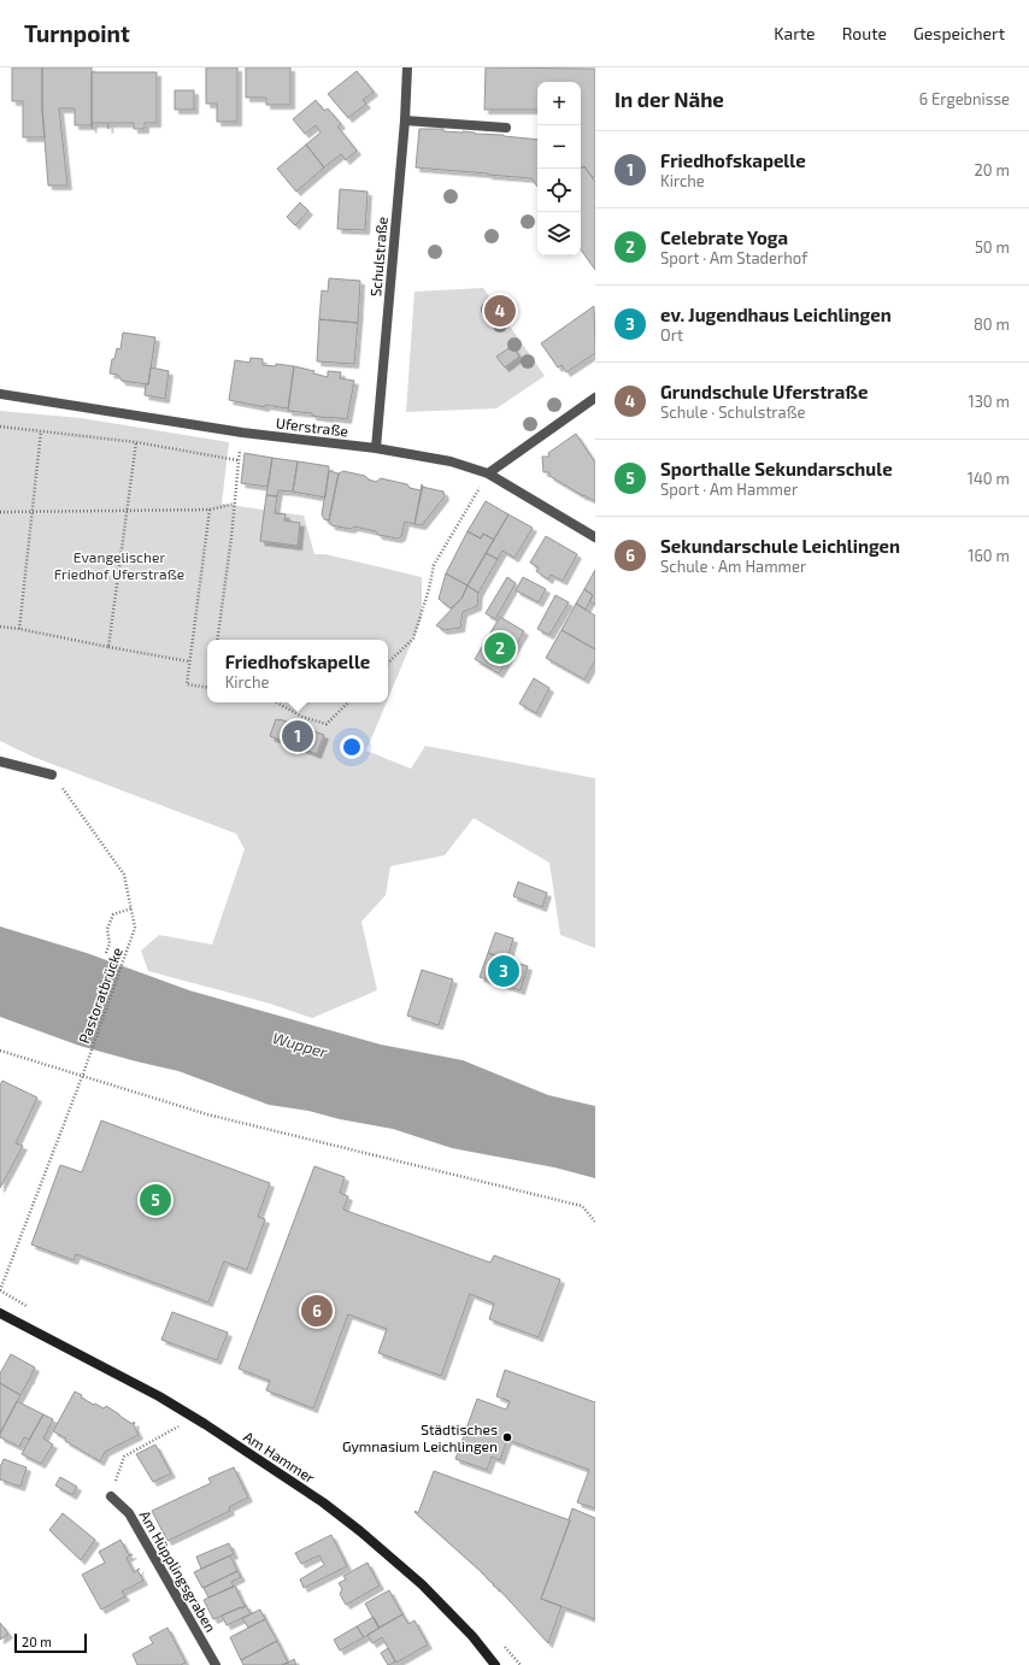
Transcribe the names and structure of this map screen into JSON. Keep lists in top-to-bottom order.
{
  "streets": {
    "main road": ["Am Hammer"],
    "street": ["Schulstraße", "Uferstraße", "Am Hüpplingsgraben"],
    "path": ["Pastoratbrücke"]
  },
  "crossings": [
    ["Schulstraße", "Uferstraße"]
  ],
  "water": ["Wupper"],
  "parks": ["Evangelischer Friedhof Uferstraße"],
  "places": ["Städtisches Gymnasium Leichlingen"],
  "scale_bar": "20 m",
  "page": {
    "header": "Turnpoint",
    "nav": ["Karte", "Route", "Gespeichert"],
    "heading": ["In der Nähe", "6 Ergebnisse"],
    "map_buttons": ["+", "−"],
    "list": [
      {
        "mark": "1",
        "name": "Friedhofskapelle",
        "note": "Kirche",
        "value": "20 m"
      },
      {
        "mark": "2",
        "name": "Celebrate Yoga",
        "note": "Sport · Am Staderhof",
        "value": "50 m"
      },
      {
        "mark": "3",
        "name": "ev. Jugendhaus Leichlingen",
        "note": "Ort",
        "value": "80 m"
      },
      {
        "mark": "4",
        "name": "Grundschule Uferstraße",
        "note": "Schule · Schulstraße",
        "value": "130 m"
      },
      {
        "mark": "5",
        "name": "Sporthalle Sekundarschule",
        "note": "Sport · Am Hammer",
        "value": "140 m"
      },
      {
        "mark": "6",
        "name": "Sekundarschule Leichlingen",
        "note": "Schule · Am Hammer",
        "value": "160 m"
      }
    ],
    "pins": [
      "4",
      "2",
      "1",
      "3",
      "5",
      "6"
    ],
    "popup": ["Friedhofskapelle", "Kirche"],
    "scale": "20 m"
  }
}
